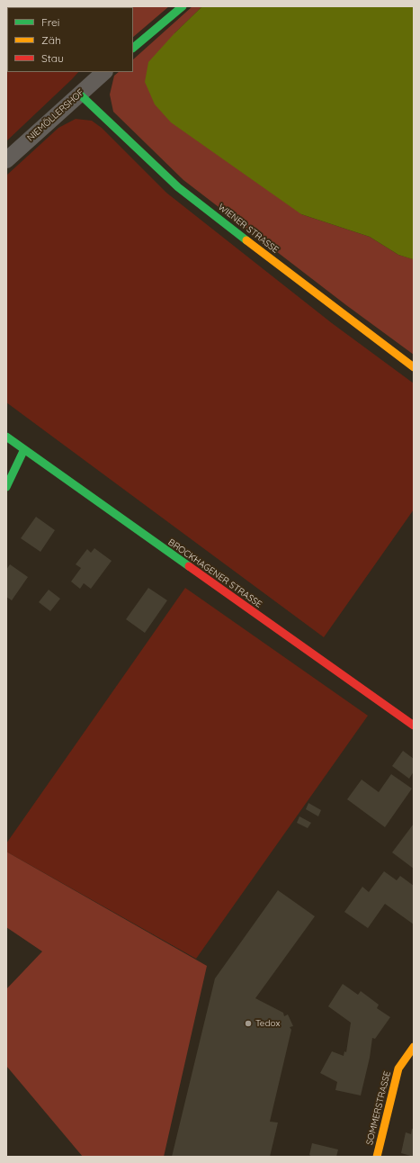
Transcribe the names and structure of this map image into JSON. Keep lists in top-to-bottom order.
{
  "streets": {
    "street": [
      "NIEMÖLLERSHOF",
      "WIENER STRASSE",
      "BROCKHAGENER STRASSE",
      "SOMMERSTRASSE"
    ]
  },
  "crossings": [
    ["NIEMÖLLERSHOF", "WIENER STRASSE"]
  ],
  "places": ["Tedox"],
  "legend": ["Frei", "Zäh", "Stau"]
}
